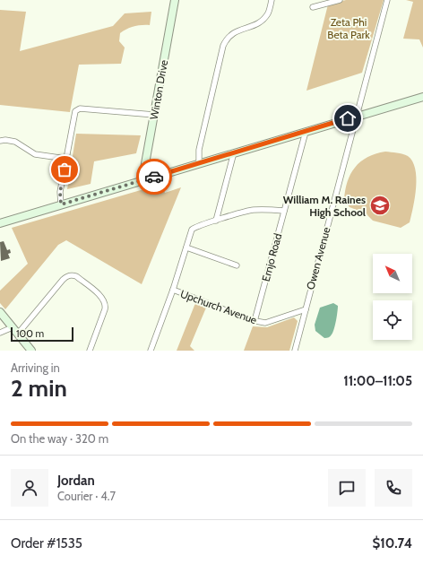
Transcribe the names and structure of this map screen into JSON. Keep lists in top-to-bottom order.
{
  "streets": {
    "main road": ["Winton Drive"],
    "street": ["Ernjo Road", "Owen Avenue", "Upchurch Avenue"]
  },
  "crossings": [
    ["Ernjo Road", "Upchurch Avenue"],
    ["Owen Avenue", "Upchurch Avenue"]
  ],
  "parks": ["Zeta Phi Beta Park"],
  "places": {
    "school or university": ["William M. Raines High School"]
  },
  "scale_bar": "100 m",
  "north": "top left",
  "page": {
    "scale": "100 m",
    "heading": ["2 min", "Arriving in", "11:00–11:05"],
    "panel": [
      "Jordan",
      "Courier · 4.7",
      "Order #1535",
      "$10.74"
    ],
    "bar": "On the way · 320 m"
  }
}
